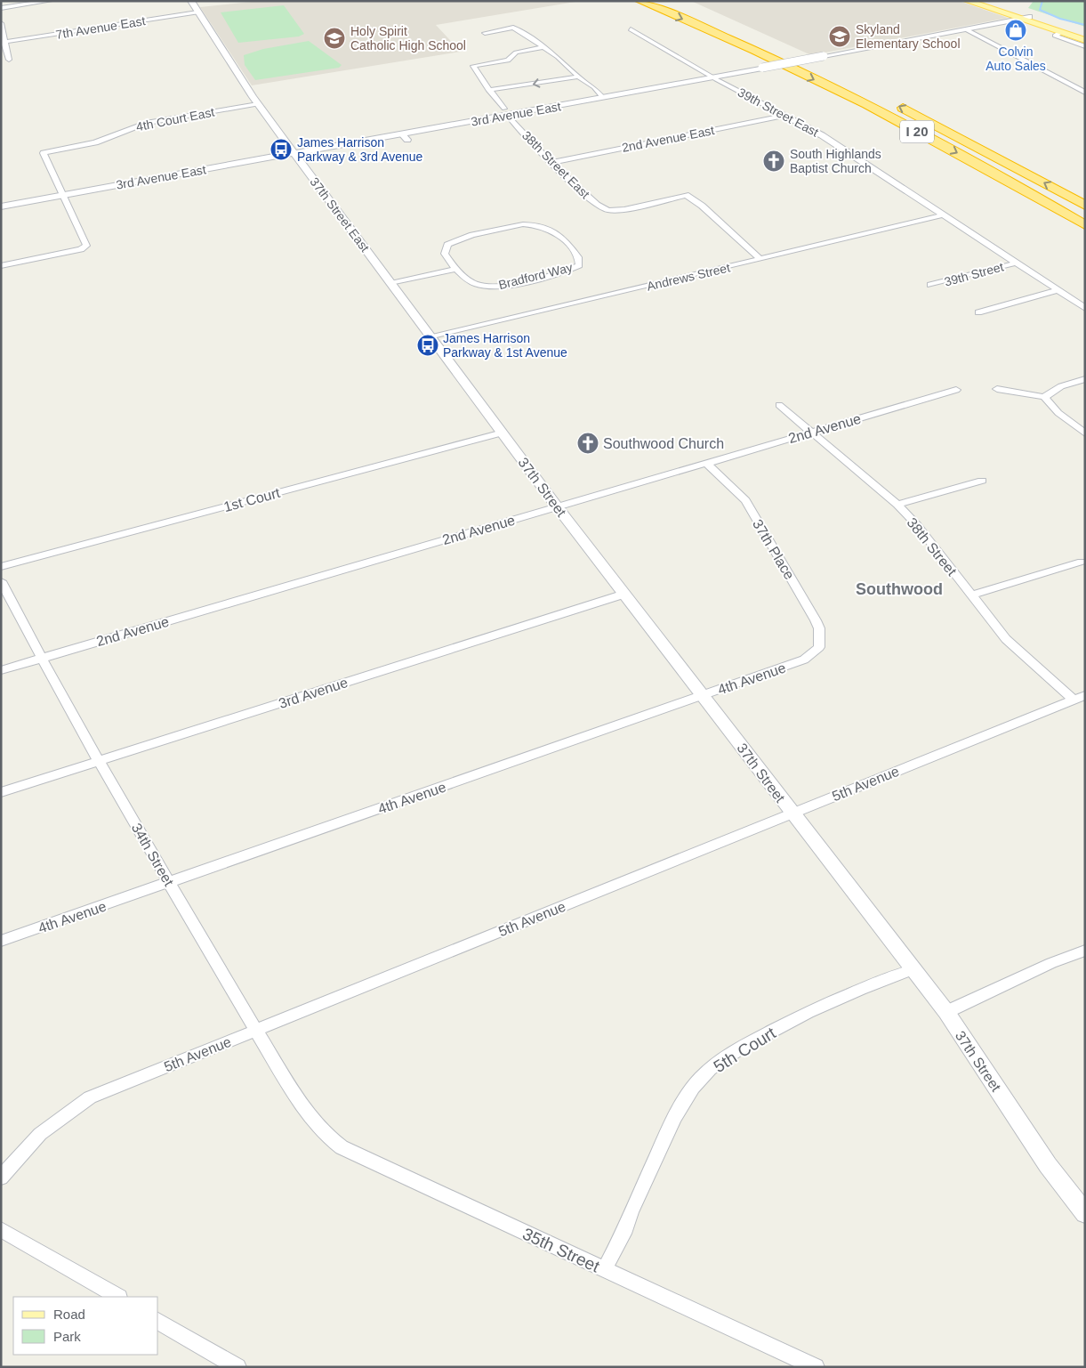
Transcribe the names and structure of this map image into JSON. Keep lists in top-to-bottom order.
{
  "streets": {
    "highway": ["I 20"],
    "street": [
      "7th Avenue East",
      "39th Street East",
      "3rd Avenue East",
      "4th Court East",
      "2nd Avenue East",
      "38th Street East",
      "37th Street East",
      "39th Street",
      "Bradford Way",
      "Andrews Street",
      "2nd Avenue",
      "37th Street",
      "1st Court",
      "38th Street",
      "37th Place",
      "4th Avenue",
      "3rd Avenue",
      "5th Avenue",
      "34th Street",
      "5th Court",
      "35th Street"
    ]
  },
  "crossings": [
    ["7th Avenue East", "37th Street East"],
    ["39th Street East", "3rd Avenue East"],
    ["39th Street East", "2nd Avenue East"],
    ["39th Street East", "39th Street"],
    ["39th Street East", "Andrews Street"],
    ["3rd Avenue East", "4th Court East"],
    ["3rd Avenue East", "38th Street East"],
    ["3rd Avenue East", "37th Street East"],
    ["4th Court East", "37th Street East"],
    ["2nd Avenue East", "38th Street East"],
    ["38th Street East", "Andrews Street"],
    ["37th Street East", "Andrews Street"],
    ["37th Street East", "37th Street"],
    ["39th Street", "Andrews Street"],
    ["Andrews Street", "37th Street"],
    ["2nd Avenue", "37th Street"],
    ["2nd Avenue", "38th Street"],
    ["2nd Avenue", "37th Place"],
    ["2nd Avenue", "34th Street"],
    ["37th Street", "1st Court"],
    ["37th Street", "4th Avenue"],
    ["37th Street", "3rd Avenue"],
    ["37th Street", "5th Avenue"],
    ["37th Street", "5th Court"],
    ["38th Street", "5th Avenue"],
    ["37th Place", "4th Avenue"],
    ["4th Avenue", "34th Street"],
    ["3rd Avenue", "34th Street"],
    ["5th Avenue", "34th Street"],
    ["34th Street", "35th Street"],
    ["5th Court", "35th Street"]
  ],
  "districts": ["Southwood"],
  "places": {
    "shop": ["Colvin Auto Sales"],
    "school or university": ["Skyland Elementary School", "Holy Spirit Catholic High School"],
    "bus stop": ["James Harrison Parkway & 3rd Avenue", "James Harrison Parkway & 1st Avenue"],
    "church": ["South Highlands Baptist Church", "Southwood Church"]
  },
  "legend": ["Road", "Park"]
}
